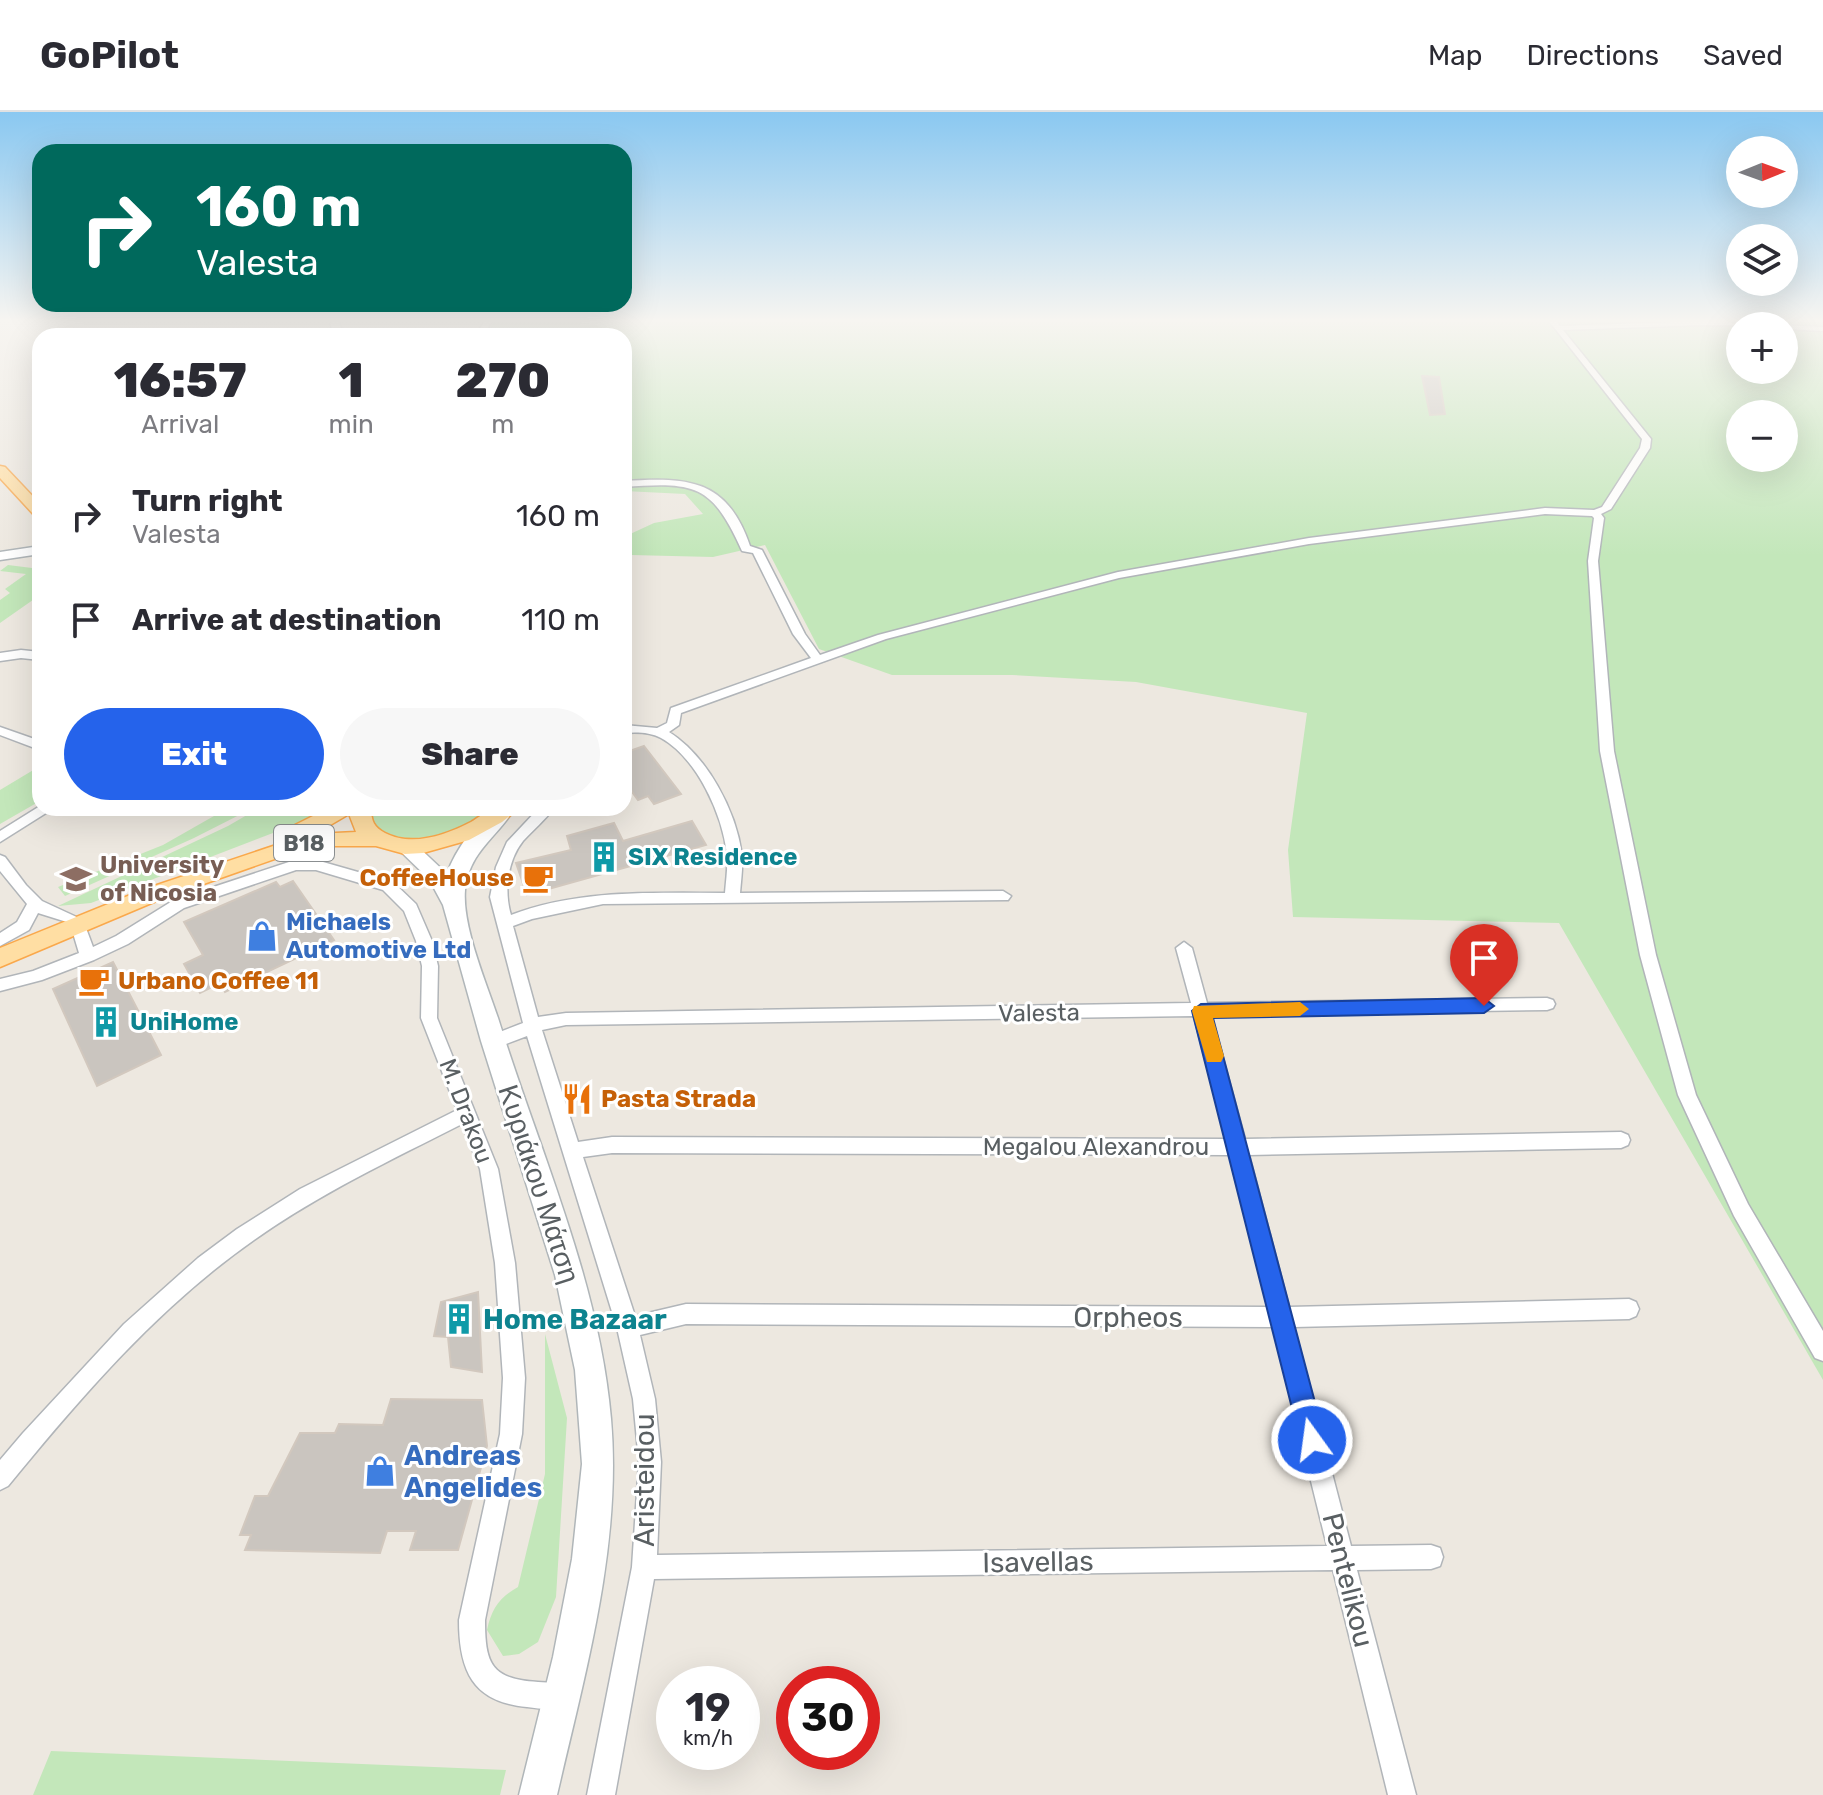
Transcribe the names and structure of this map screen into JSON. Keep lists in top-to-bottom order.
{
  "streets": {
    "main road": ["B18", "Κυριάκου Μάτση"],
    "street": [
      "Valesta",
      "M. Drakou",
      "Megalou Alexandrou",
      "Orpheos",
      "Aristeidou",
      "Isavellas",
      "Pentelikou"
    ]
  },
  "crossings": [
    ["Valesta", "Aristeidou"],
    ["Valesta", "Pentelikou"],
    ["M. Drakou", "Κυριάκου Μάτση"],
    ["Megalou Alexandrou", "Aristeidou"],
    ["Megalou Alexandrou", "Pentelikou"],
    ["Orpheos", "Aristeidou"],
    ["Orpheos", "Pentelikou"],
    ["Aristeidou", "Isavellas"],
    ["Isavellas", "Pentelikou"]
  ],
  "places": {
    "building": ["SIX Residence", "UniHome", "Home Bazaar"],
    "cafe": ["CoffeeHouse", "Urbano Coffee 11"],
    "school or university": ["University of Nicosia"],
    "shop": ["Michaels Automotive Ltd", "Andreas Angelides"],
    "restaurant": ["Pasta Strada"]
  },
  "north": "right",
  "page": {
    "header": "GoPilot",
    "nav": ["Map", "Directions", "Saved"],
    "map_buttons": ["+", "−"],
    "turn": ["160 m", "Valesta"],
    "eta": [
      "16:57",
      "Arrival",
      "1",
      "min",
      "270",
      "m"
    ],
    "list": [
      {
        "name": "Turn right",
        "note": "Valesta",
        "value": "160 m"
      },
      {
        "name": "Arrive at destination",
        "value": "110 m"
      }
    ],
    "buttons": ["Exit", "Share"],
    "speed": "19 km/h",
    "limit": "30"
  }
}
